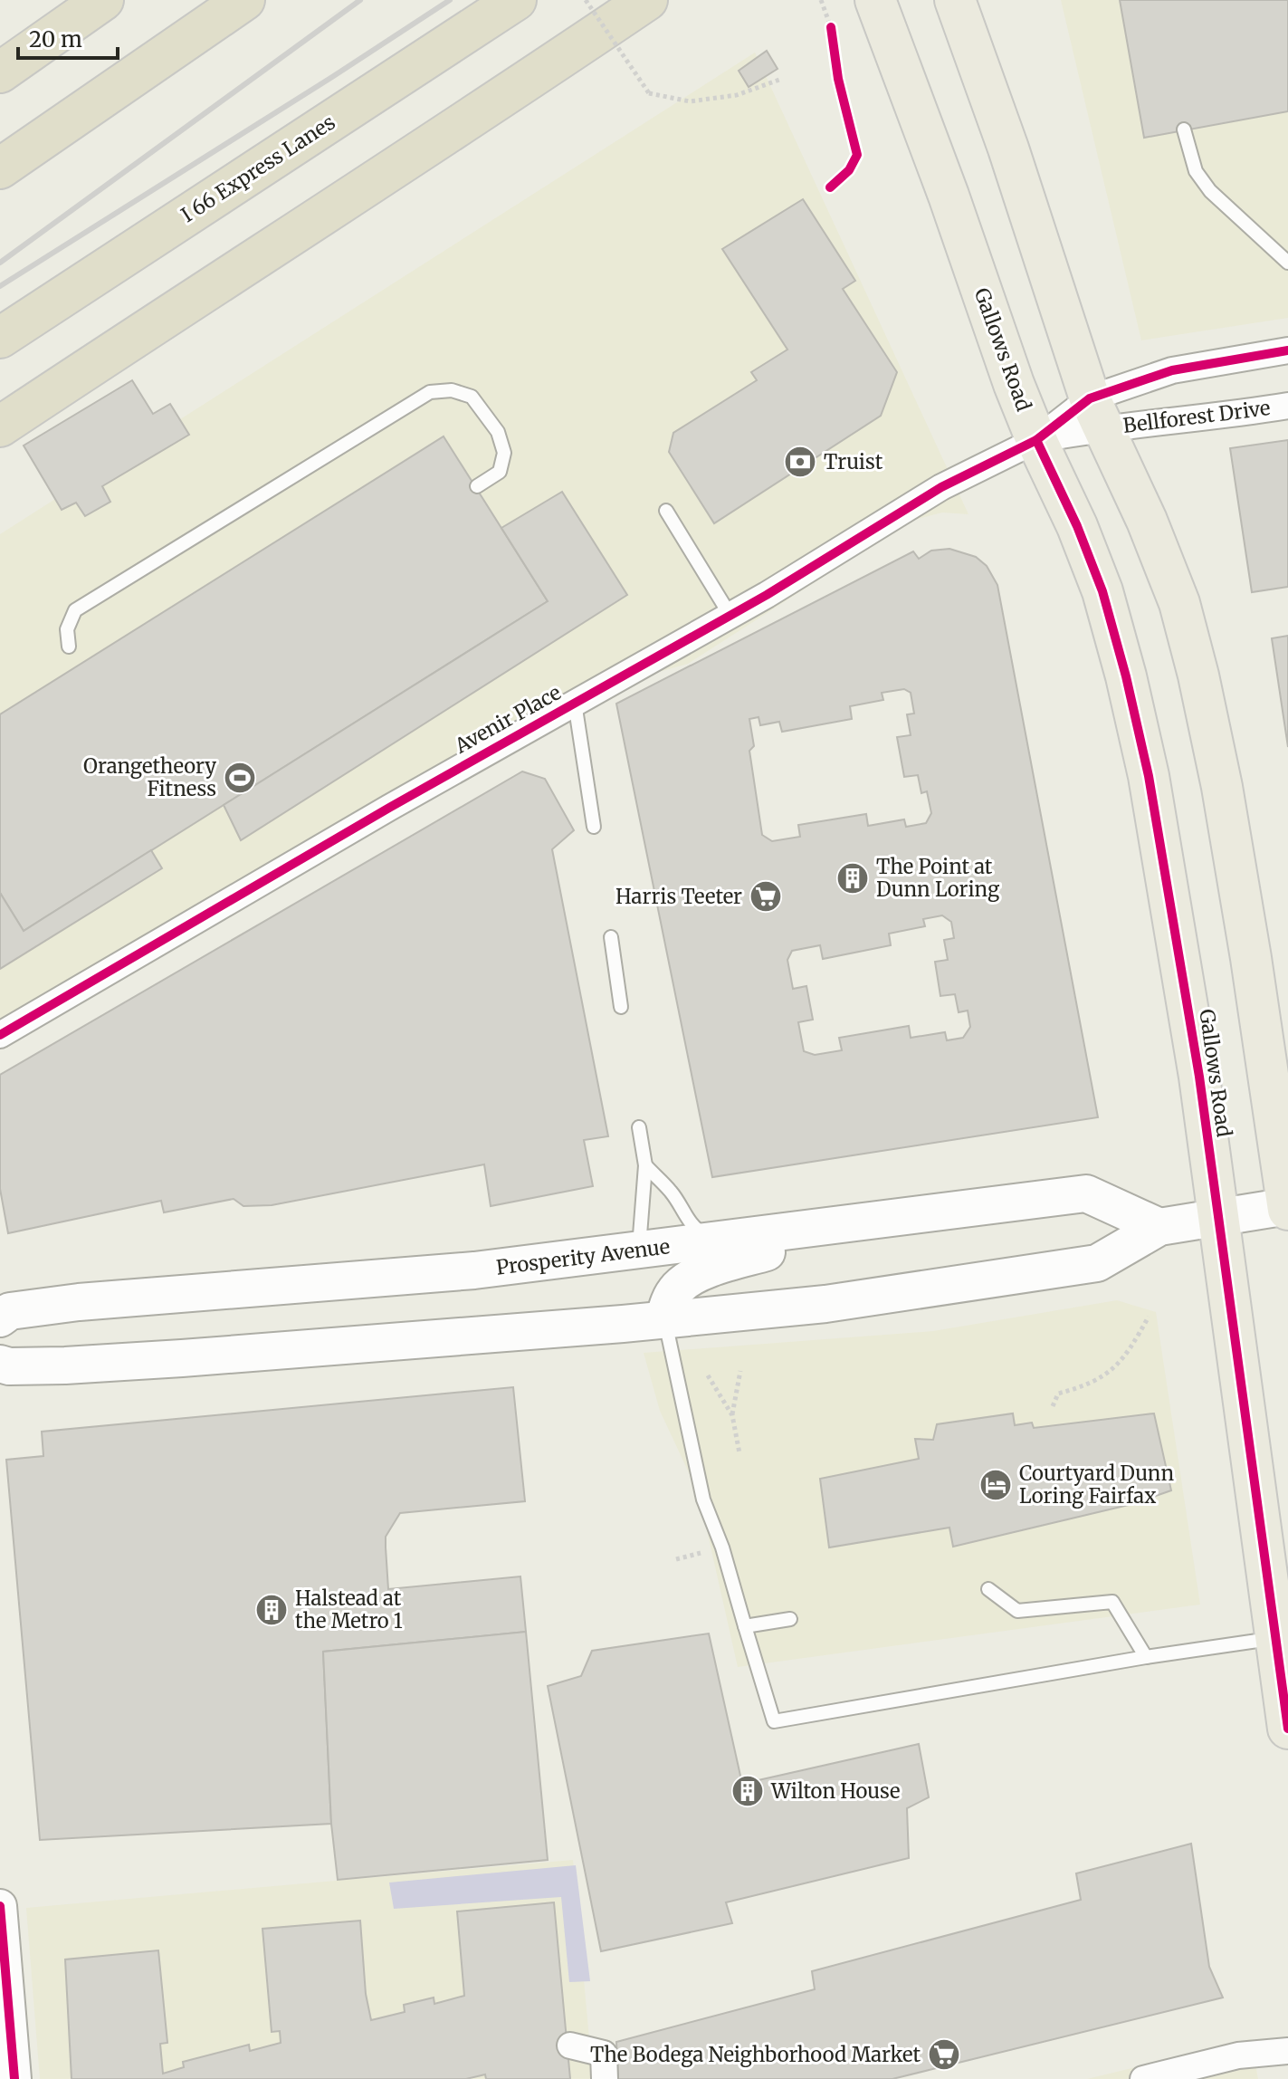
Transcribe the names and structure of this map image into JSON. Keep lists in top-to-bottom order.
{
  "streets": {
    "highway": ["I 66 Express Lanes"],
    "main road": ["Gallows Road", "Prosperity Avenue"],
    "street": ["Bellforest Drive", "Avenir Place"]
  },
  "crossings": [
    ["Gallows Road", "Avenir Place"],
    ["Bellforest Drive", "Avenir Place"]
  ],
  "places": {
    "bank": ["Truist"],
    "sports": ["Orangetheory Fitness"],
    "building": ["The Point at Dunn Loring", "Halstead at the Metro 1", "Wilton House"],
    "supermarket": ["Harris Teeter", "The Bodega Neighborhood Market"],
    "hotel": ["Courtyard Dunn Loring Fairfax"]
  },
  "scale_bar": "20 m"
}
